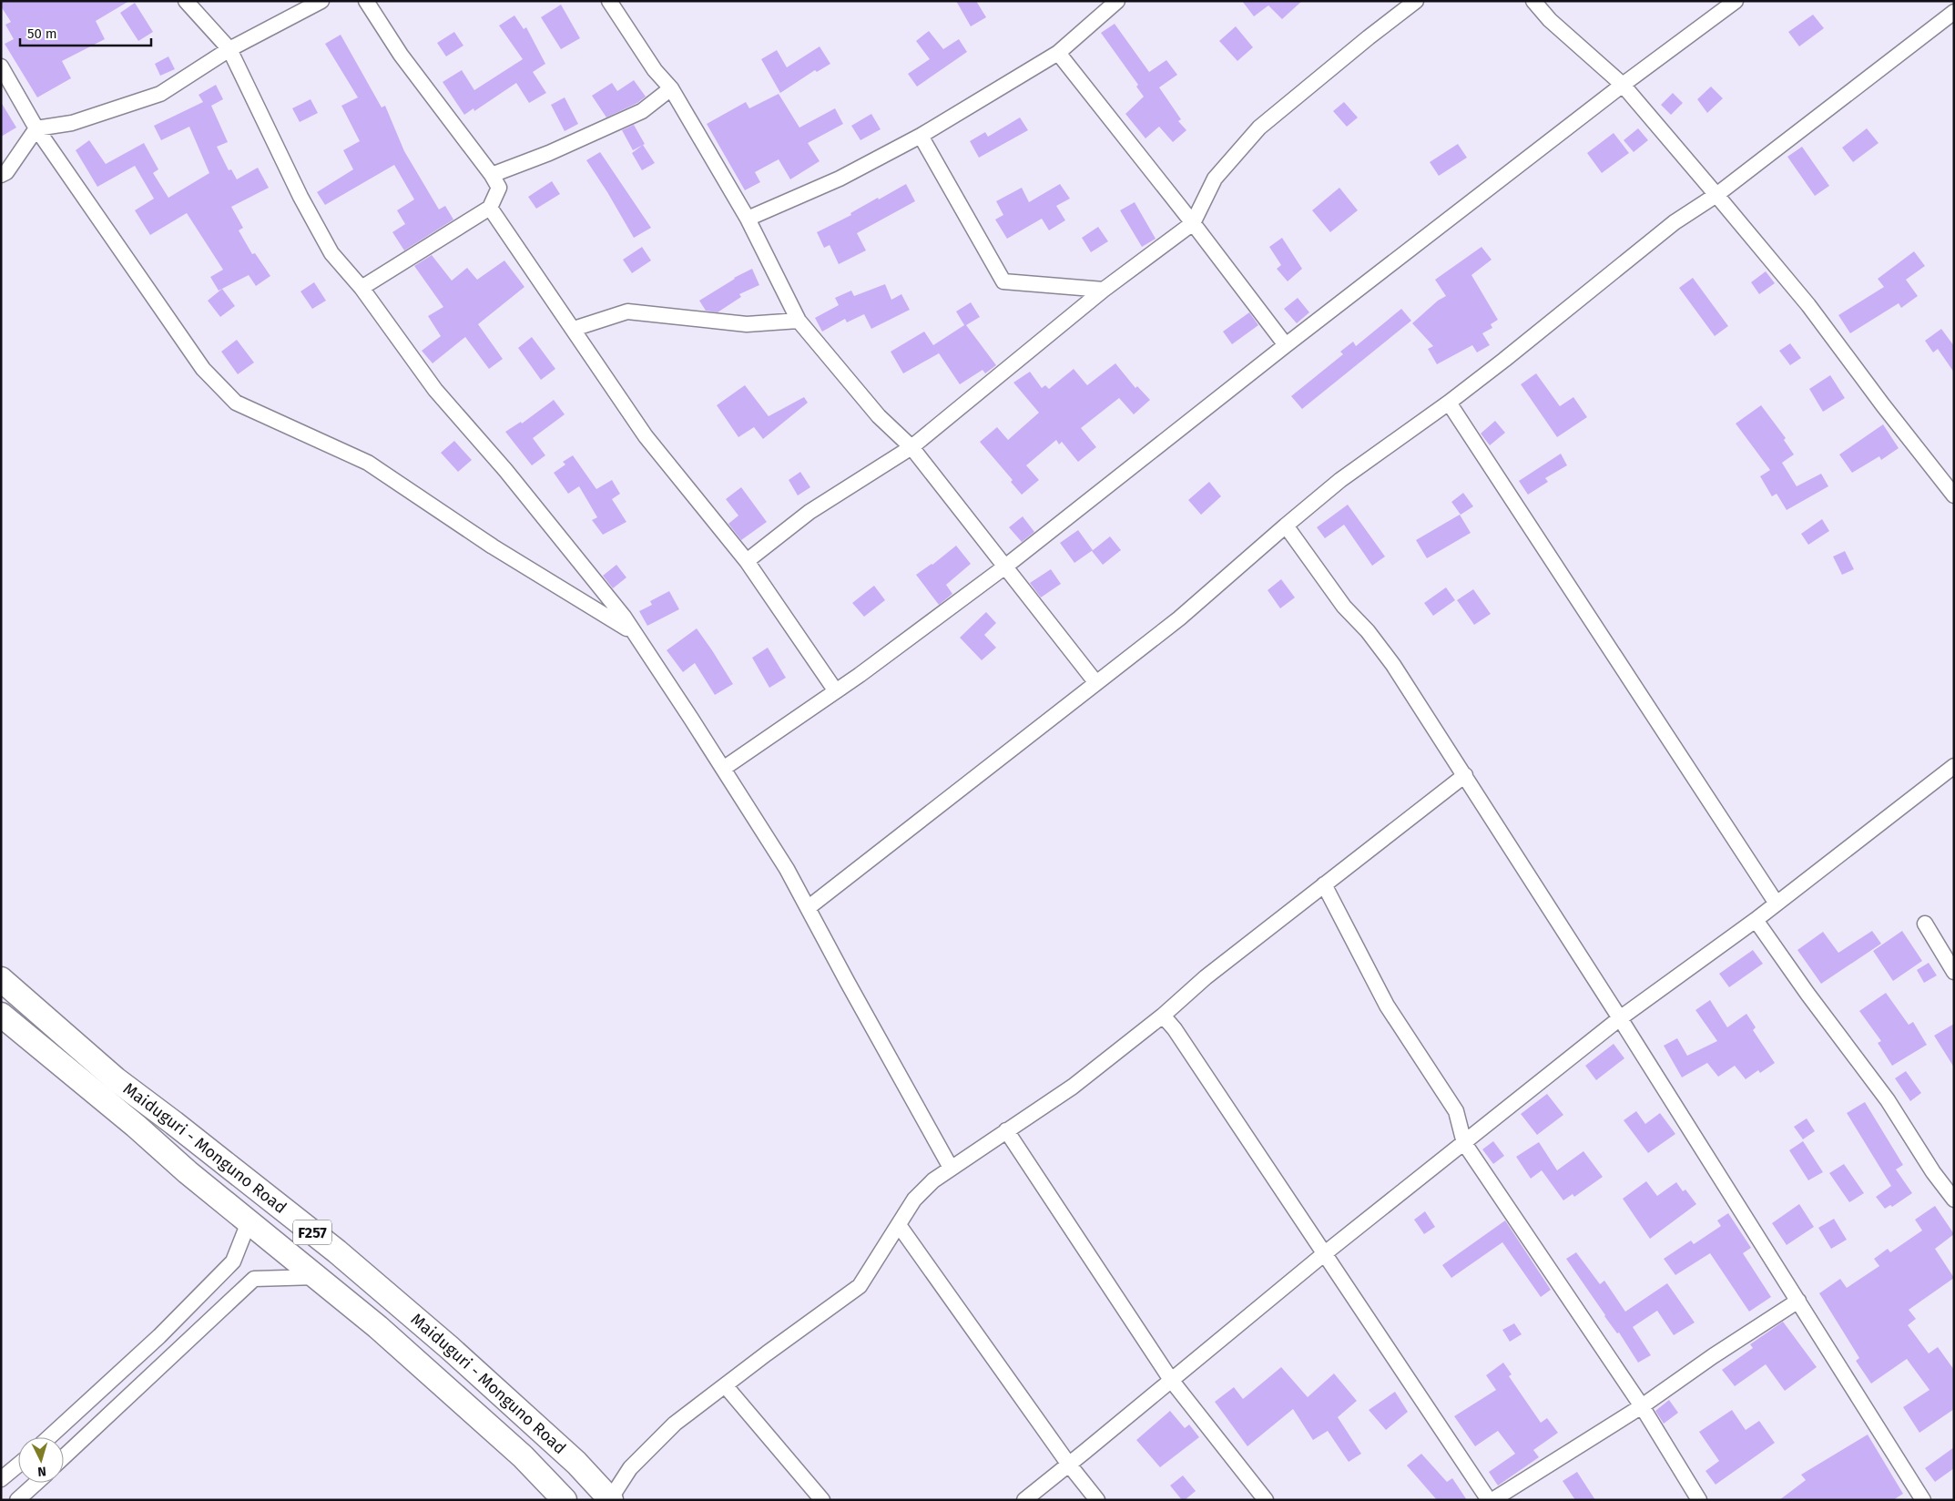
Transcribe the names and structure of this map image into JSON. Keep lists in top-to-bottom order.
{
  "streets": {
    "main road": ["Maiduguri - Monguno Road", "F257"]
  },
  "scale_bar": "50 m",
  "north": "bottom"
}
